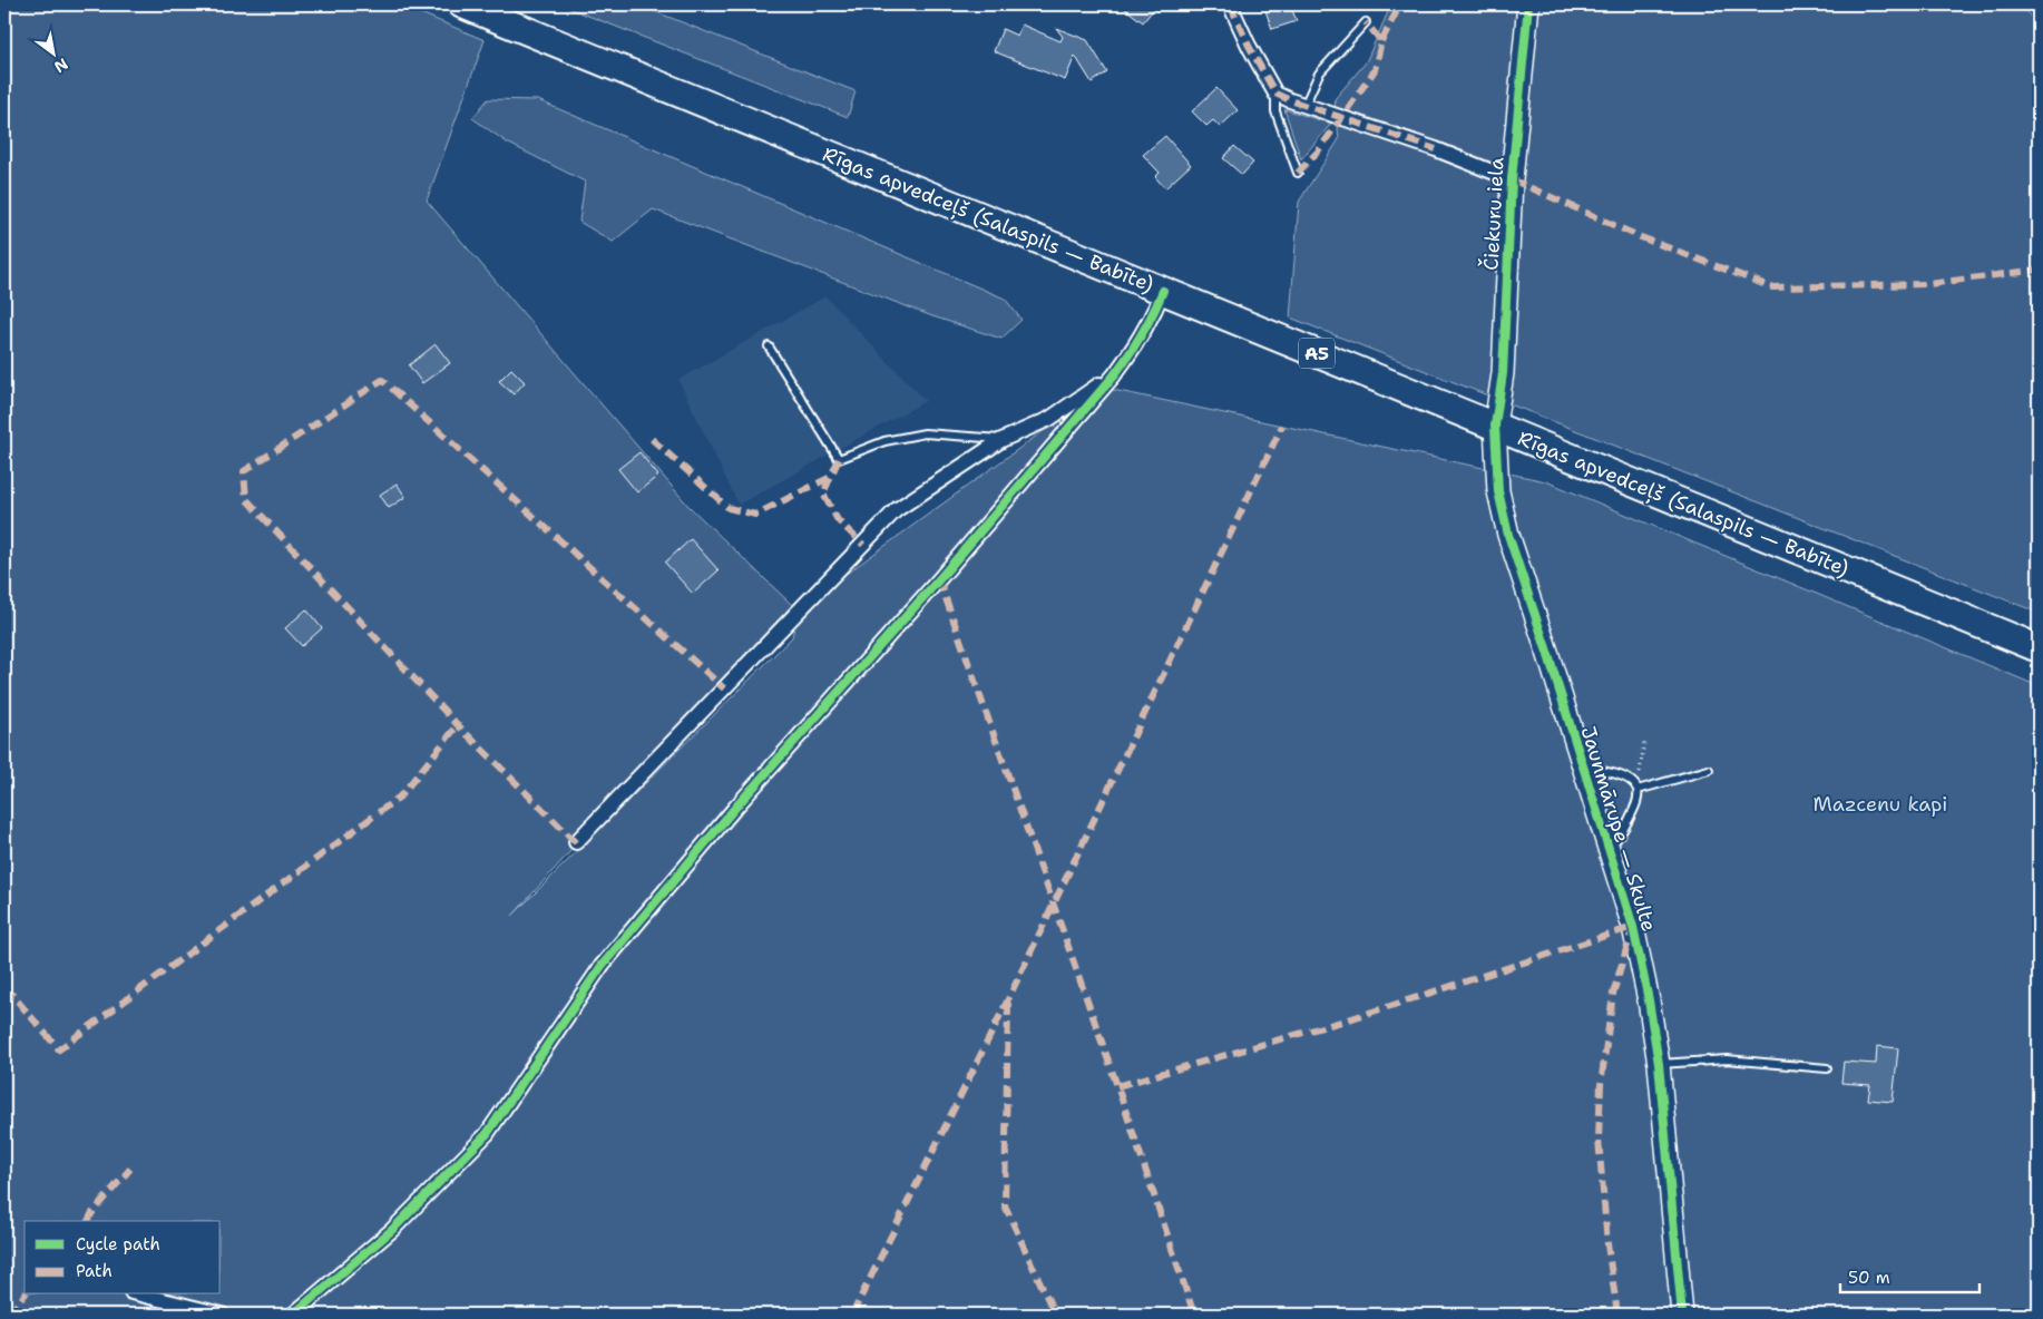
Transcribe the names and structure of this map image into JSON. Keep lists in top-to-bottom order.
{
  "streets": {
    "highway": ["Rīgas apvedceļš (Salaspils — Babīte)", "A5"],
    "main road": ["Čiekuru iela", "Jaunmārupe — Skulte"]
  },
  "crossings": [
    ["Čiekuru iela", "Rīgas apvedceļš (Salaspils — Babīte)"],
    ["Čiekuru iela", "Jaunmārupe — Skulte"],
    ["Rīgas apvedceļš (Salaspils — Babīte)", "Jaunmārupe — Skulte"]
  ],
  "parks": ["Mazcenu kapi"],
  "legend": ["Cycle path", "Path"],
  "scale_bar": "50 m",
  "north": "bottom right"
}
